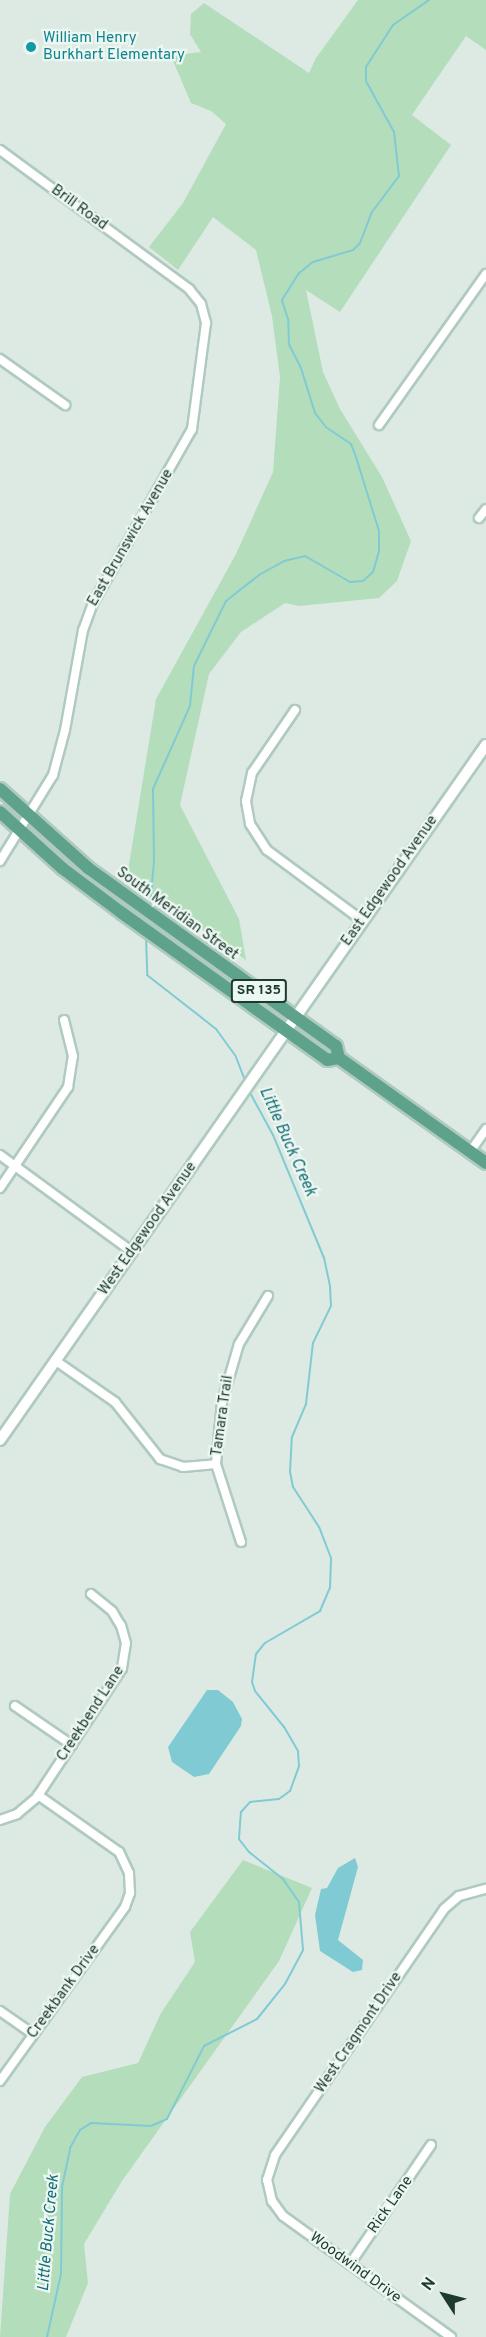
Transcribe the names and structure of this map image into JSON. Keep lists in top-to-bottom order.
{
  "streets": {
    "main road": [
      "East Edgewood Avenue",
      "South Meridian Street",
      "SR 135",
      "West Edgewood Avenue"
    ],
    "street": [
      "Brill Road",
      "East Brunswick Avenue",
      "Tamara Trail",
      "Creekbend Lane",
      "Creekbank Drive",
      "West Cragmont Drive",
      "Rick Lane",
      "Woodwind Drive"
    ]
  },
  "crossings": [
    ["Brill Road", "East Brunswick Avenue"],
    ["East Brunswick Avenue", "South Meridian Street"],
    ["East Edgewood Avenue", "South Meridian Street"],
    ["East Edgewood Avenue", "West Edgewood Avenue"],
    ["South Meridian Street", "West Edgewood Avenue"],
    ["Creekbend Lane", "Creekbank Drive"],
    ["West Cragmont Drive", "Woodwind Drive"],
    ["Rick Lane", "Woodwind Drive"]
  ],
  "water": ["Little Buck Creek"],
  "places": ["William Henry Burkhart Elementary"],
  "north": "top left"
}
